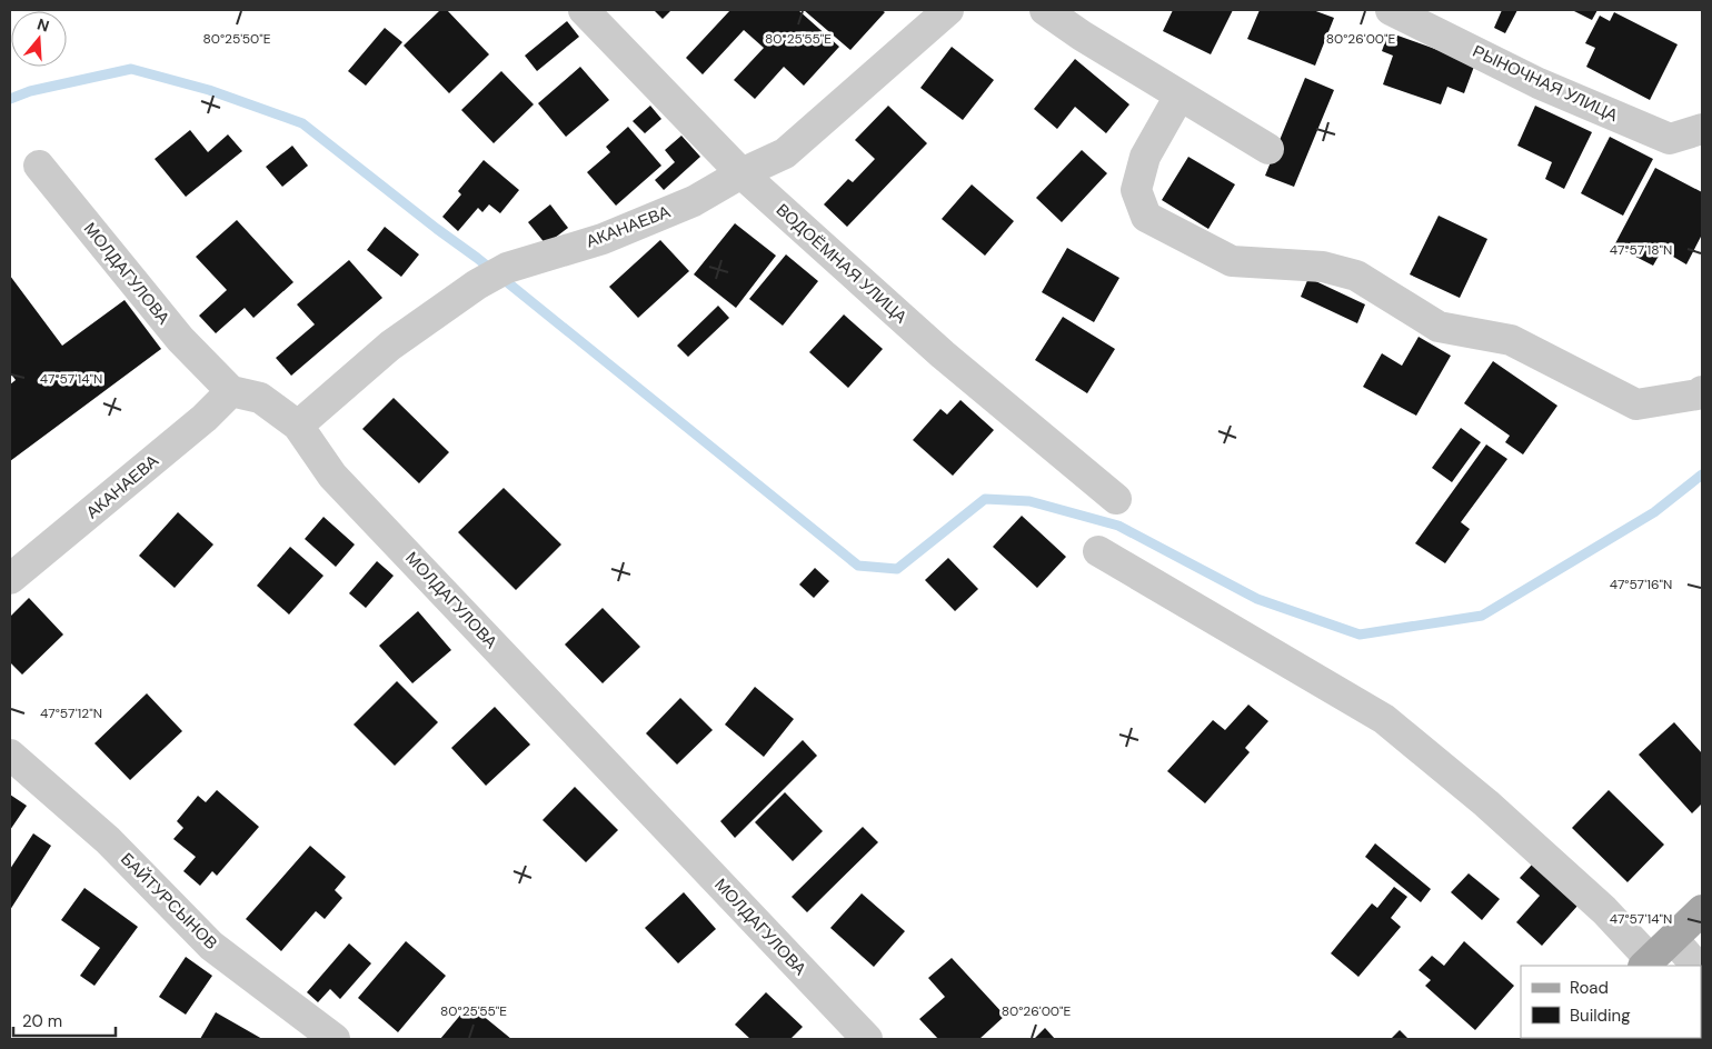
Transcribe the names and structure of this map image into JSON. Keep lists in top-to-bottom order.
{
  "streets": {
    "street": [
      "РЫНОЧНАЯ УЛИЦА",
      "АКАНАЕВА",
      "ВОДОЁМНАЯ УЛИЦА",
      "МОЛДАГУЛОВА",
      "БАЙТУРСЫНОВ"
    ]
  },
  "crossings": [
    ["АКАНАЕВА", "ВОДОЁМНАЯ УЛИЦА"],
    ["АКАНАЕВА", "МОЛДАГУЛОВА"]
  ],
  "legend": ["Road", "Building"],
  "scale_bar": "20 m",
  "north": "top",
  "coordinates": [
    "80°25'50\"E",
    "80°25'55\"E",
    "80°26'00\"E",
    "47°57'18\"N",
    "47°57'14\"N",
    "47°57'16\"N",
    "47°57'12\"N"
  ]
}
